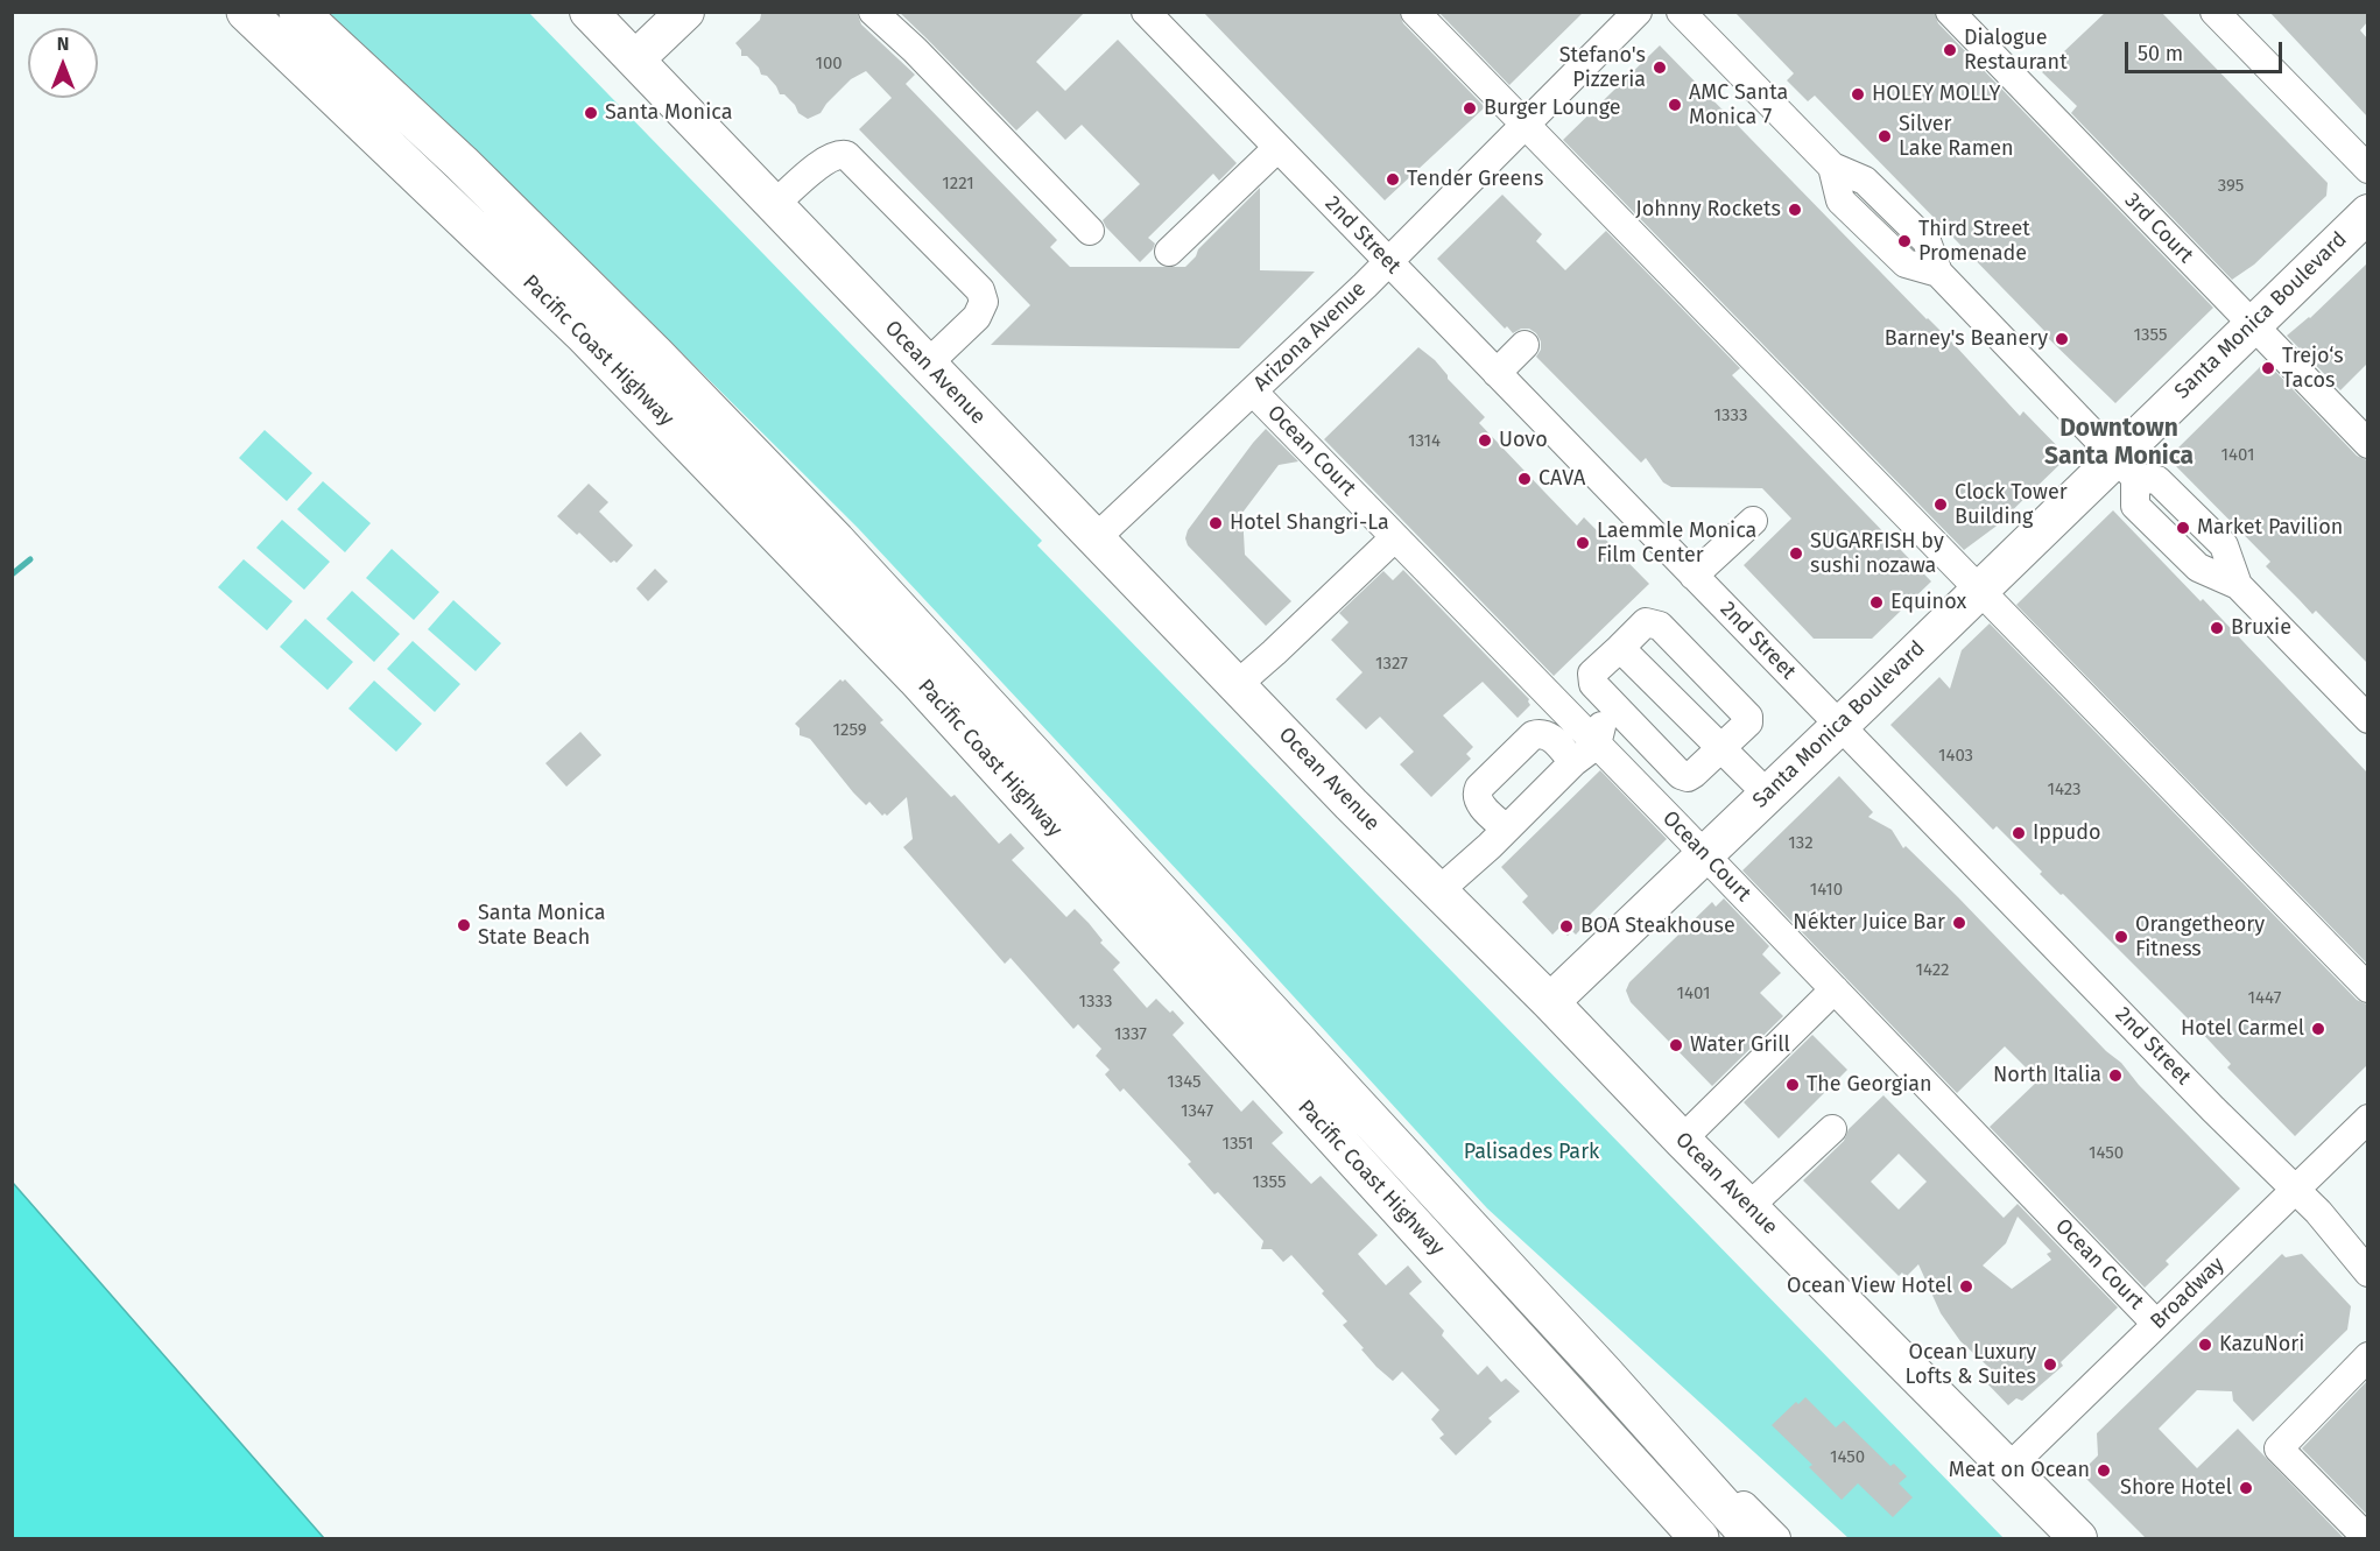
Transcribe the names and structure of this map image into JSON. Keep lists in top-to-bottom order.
{
  "streets": {
    "highway": ["Pacific Coast Highway"],
    "main road": ["Santa Monica Boulevard", "Ocean Avenue"],
    "street": [
      "3rd Court",
      "2nd Street",
      "Arizona Avenue",
      "Ocean Court",
      "Broadway"
    ]
  },
  "crossings": [
    ["3rd Court", "Santa Monica Boulevard"],
    ["2nd Street", "Santa Monica Boulevard"],
    ["2nd Street", "Arizona Avenue"],
    ["2nd Street", "Broadway"],
    ["Santa Monica Boulevard", "Ocean Avenue"],
    ["Santa Monica Boulevard", "Ocean Court"],
    ["Arizona Avenue", "Ocean Avenue"],
    ["Arizona Avenue", "Ocean Court"],
    ["Ocean Avenue", "Broadway"],
    ["Ocean Court", "Broadway"]
  ],
  "districts": ["Downtown Santa Monica"],
  "parks": ["Palisades Park"],
  "places": [
    "Dialogue Restaurant",
    "Stefano's Pizzeria",
    "HOLEY MOLLY",
    "AMC Santa Monica 7",
    "Burger Lounge",
    "Santa Monica",
    "Silver Lake Ramen",
    "Tender Greens",
    "Johnny Rockets",
    "Third Street Promenade",
    "Barney's Beanery",
    "Trejo‘s Tacos",
    "Uovo",
    "CAVA",
    "Clock Tower Building",
    "Hotel Shangri-La",
    "Market Pavilion",
    "Laemmle Monica Film Center",
    "SUGARFISH by sushi nozawa",
    "Equinox",
    "Bruxie",
    "Ippudo",
    "Nékter Juice Bar",
    "Santa Monica State Beach",
    "BOA Steakhouse",
    "Orangetheory Fitness",
    "Hotel Carmel",
    "Water Grill",
    "North Italia",
    "The Georgian",
    "Ocean View Hotel",
    "KazuNori",
    "Ocean Luxury Lofts & Suites",
    "Meat on Ocean",
    "Shore Hotel"
  ],
  "house_numbers": [
    "100",
    "1221",
    "395",
    "1355",
    "1333",
    "1314",
    "1401",
    "1327",
    "1259",
    "1403",
    "1423",
    "132",
    "1410",
    "1422",
    "1401",
    "1447",
    "1333",
    "1337",
    "1345",
    "1347",
    "1351",
    "1450",
    "1355",
    "1450"
  ],
  "scale_bar": "50 m",
  "north": "top"
}
